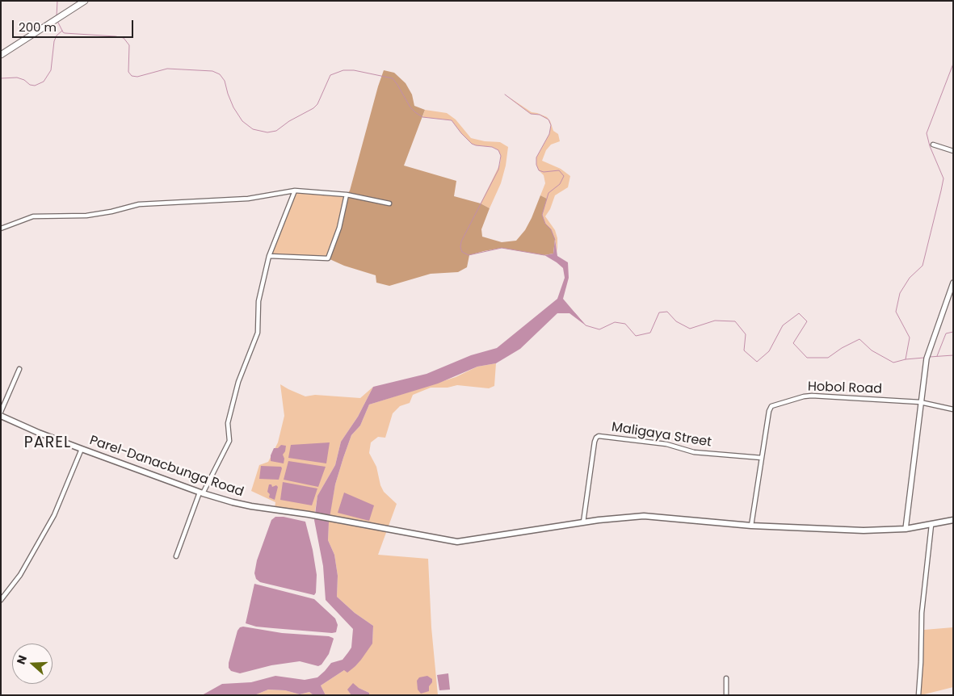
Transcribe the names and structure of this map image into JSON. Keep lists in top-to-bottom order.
{
  "streets": {
    "main road": ["Parel-Danacbunga Road"],
    "street": ["Hobol Road", "Maligaya Street"]
  },
  "crossings": [
    ["Hobol Road", "Maligaya Street"],
    ["Hobol Road", "Parel-Danacbunga Road"],
    ["Maligaya Street", "Parel-Danacbunga Road"]
  ],
  "districts": ["PAREL"],
  "scale_bar": "200 m",
  "north": "left"
}
